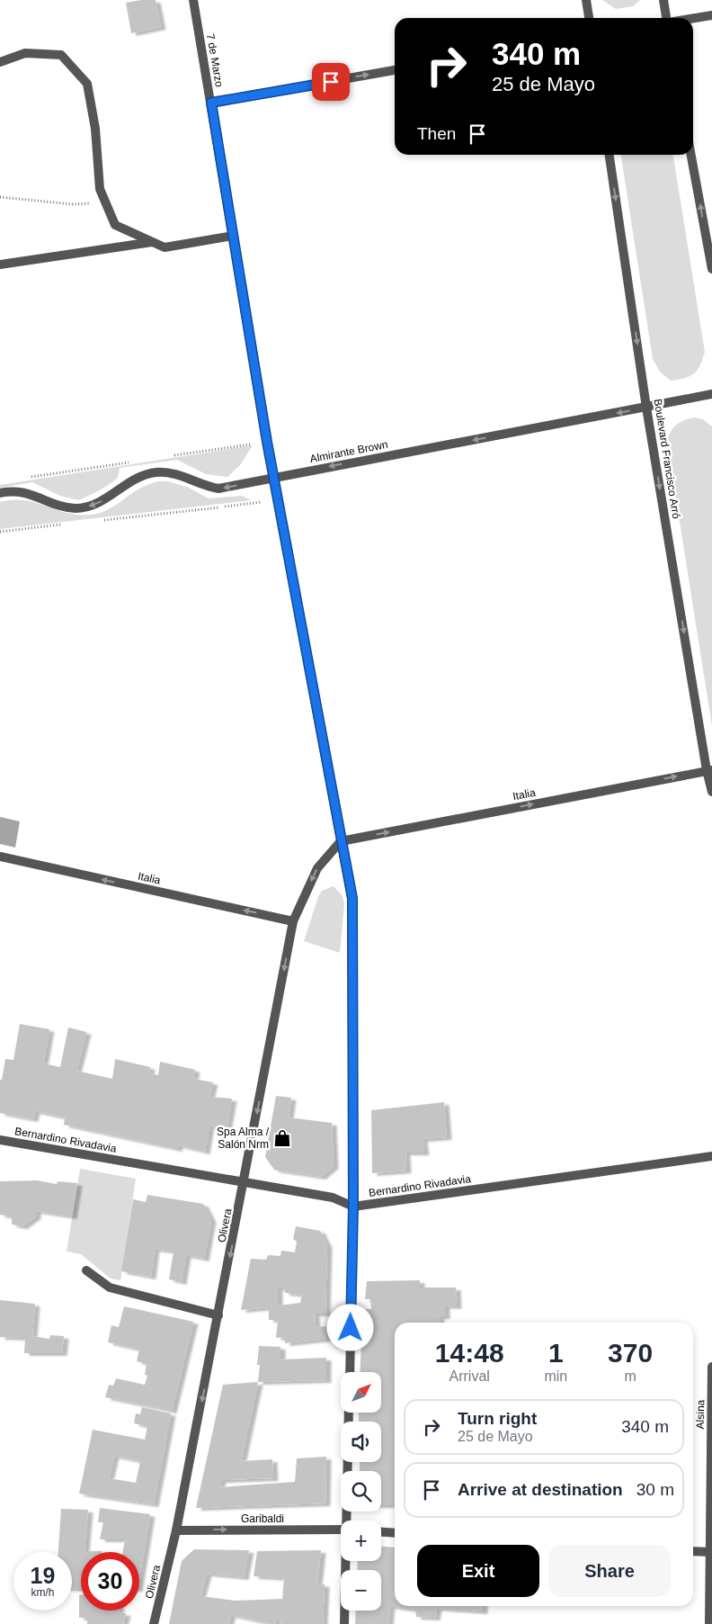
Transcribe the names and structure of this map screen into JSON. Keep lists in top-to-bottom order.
{
  "streets": {
    "street": [
      "7 de Marzo",
      "Almirante Brown",
      "Boulevard Francisco Arró",
      "Italia",
      "Bernardino Rivadavia",
      "Olivera",
      "Alsina",
      "Garibaldi"
    ]
  },
  "crossings": [
    ["7 de Marzo", "Almirante Brown"],
    ["7 de Marzo", "Italia"],
    ["7 de Marzo", "Bernardino Rivadavia"],
    ["7 de Marzo", "Olivera"],
    ["Almirante Brown", "Boulevard Francisco Arró"],
    ["Boulevard Francisco Arró", "Italia"],
    ["Italia", "Olivera"],
    ["Bernardino Rivadavia", "Olivera"],
    ["Olivera", "Garibaldi"]
  ],
  "one_way": [
    "Almirante Brown",
    "Boulevard Francisco Arró",
    "Olivera",
    "Garibaldi"
  ],
  "places": {
    "shop": ["Spa Alma / Salón Nrm"]
  },
  "north": "top right",
  "page": {
    "turn": ["340 m", "25 de Mayo"],
    "then": "Then",
    "eta": [
      "14:48",
      "Arrival",
      "1",
      "min",
      "370",
      "m"
    ],
    "map_buttons": ["+", "−"],
    "list": [
      {
        "name": "Turn right",
        "note": "25 de Mayo",
        "value": "340 m"
      },
      {
        "name": "Arrive at destination",
        "value": "30 m"
      }
    ],
    "buttons": ["Exit", "Share"],
    "speed": "19 km/h",
    "limit": "30"
  }
}
